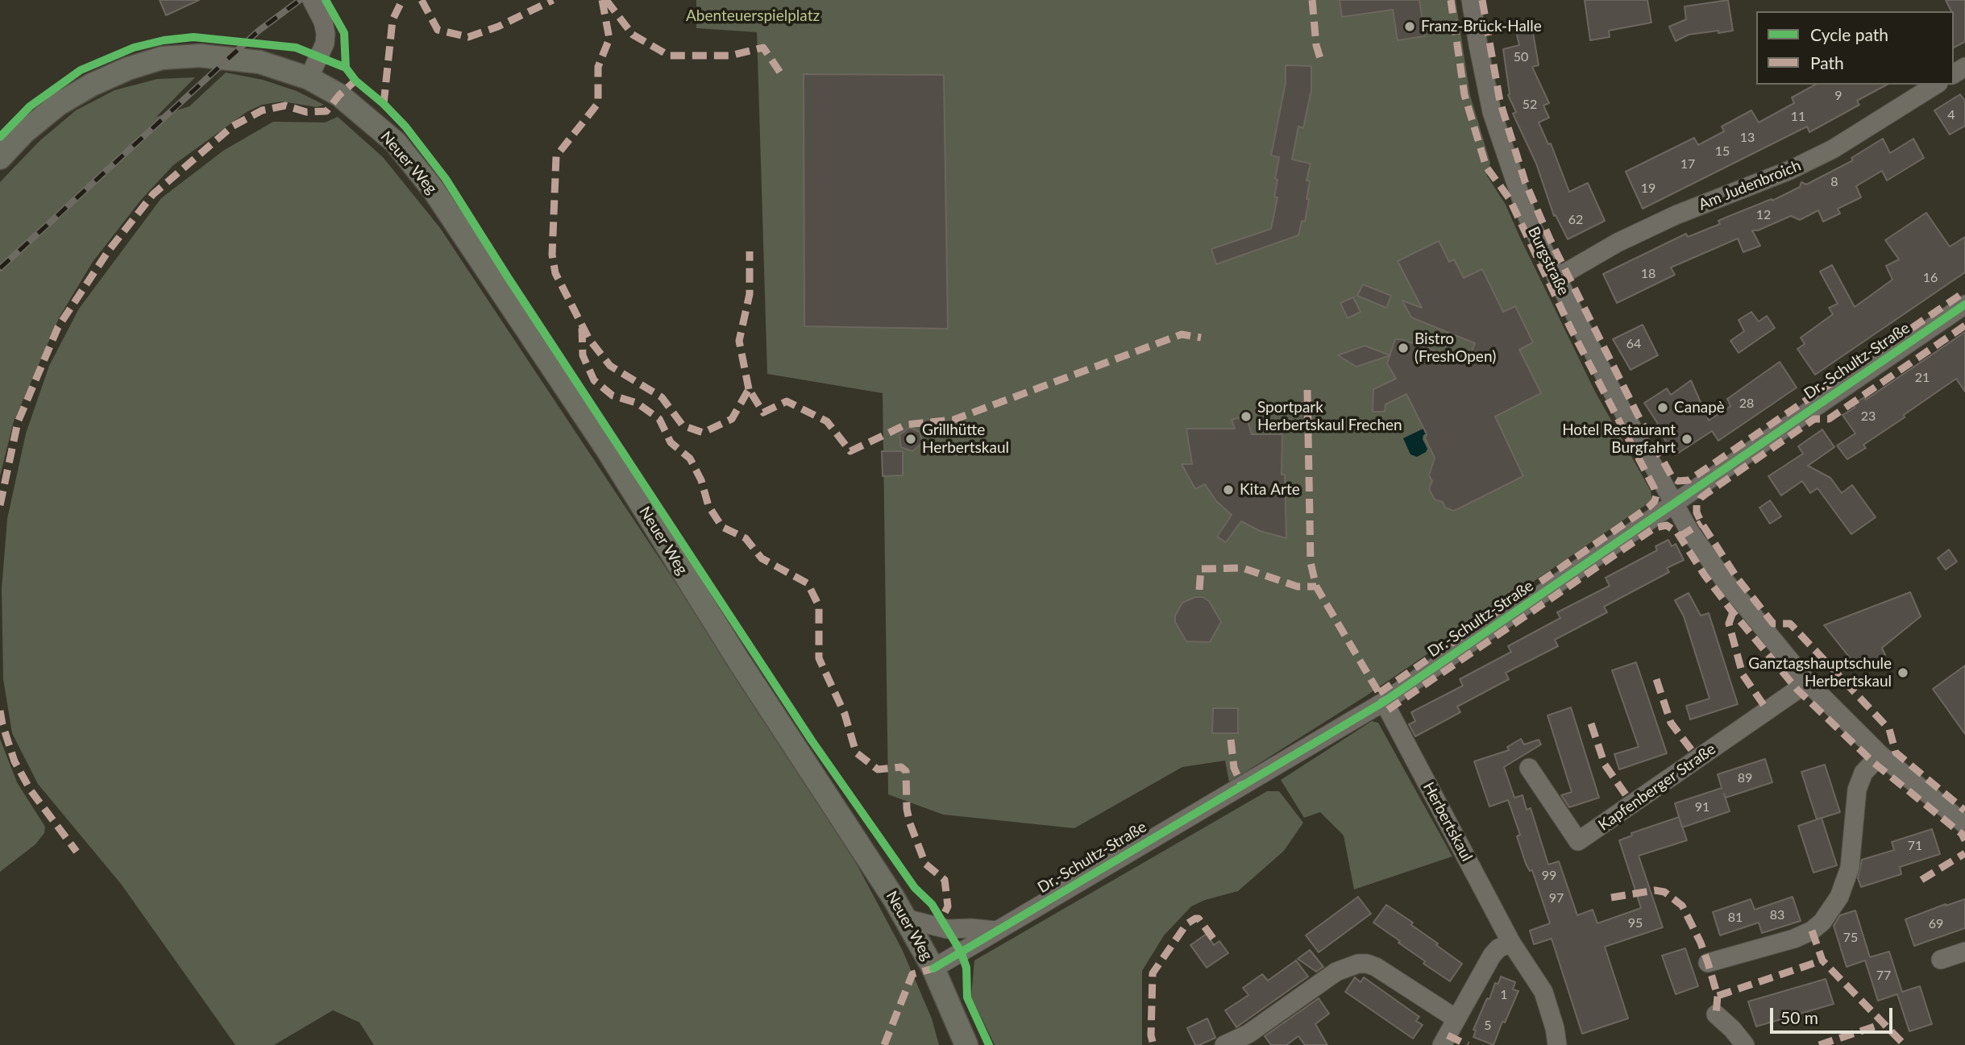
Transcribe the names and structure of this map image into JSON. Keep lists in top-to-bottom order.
{
  "streets": {
    "main road": ["Neuer Weg"],
    "street": [
      "Am Judenbroich",
      "Burgstraße",
      "Dr.-Schultz-Straße",
      "Kapfenberger Straße",
      "Herbertskaul"
    ]
  },
  "crossings": [
    ["Neuer Weg", "Dr.-Schultz-Straße"],
    ["Am Judenbroich", "Burgstraße"],
    ["Burgstraße", "Dr.-Schultz-Straße"],
    ["Dr.-Schultz-Straße", "Herbertskaul"]
  ],
  "parks": ["Abenteuerspielplatz"],
  "places": [
    "Franz-Brück-Halle",
    "Bistro (FreshOpen)",
    "Canapè",
    "Sportpark Herbertskaul Frechen",
    "Grillhütte Herbertskaul",
    "Hotel Restaurant Burgfahrt",
    "Kita Arte",
    "Ganztagshauptschule Herbertskaul"
  ],
  "house_numbers": [
    "50",
    "9",
    "52",
    "4",
    "11",
    "13",
    "15",
    "17",
    "8",
    "19",
    "12",
    "62",
    "18",
    "16",
    "64",
    "21",
    "28",
    "23",
    "89",
    "91",
    "71",
    "99",
    "97",
    "83",
    "81",
    "95",
    "69",
    "75",
    "77",
    "1",
    "5"
  ],
  "legend": ["Cycle path", "Path"],
  "scale_bar": "50 m"
}
